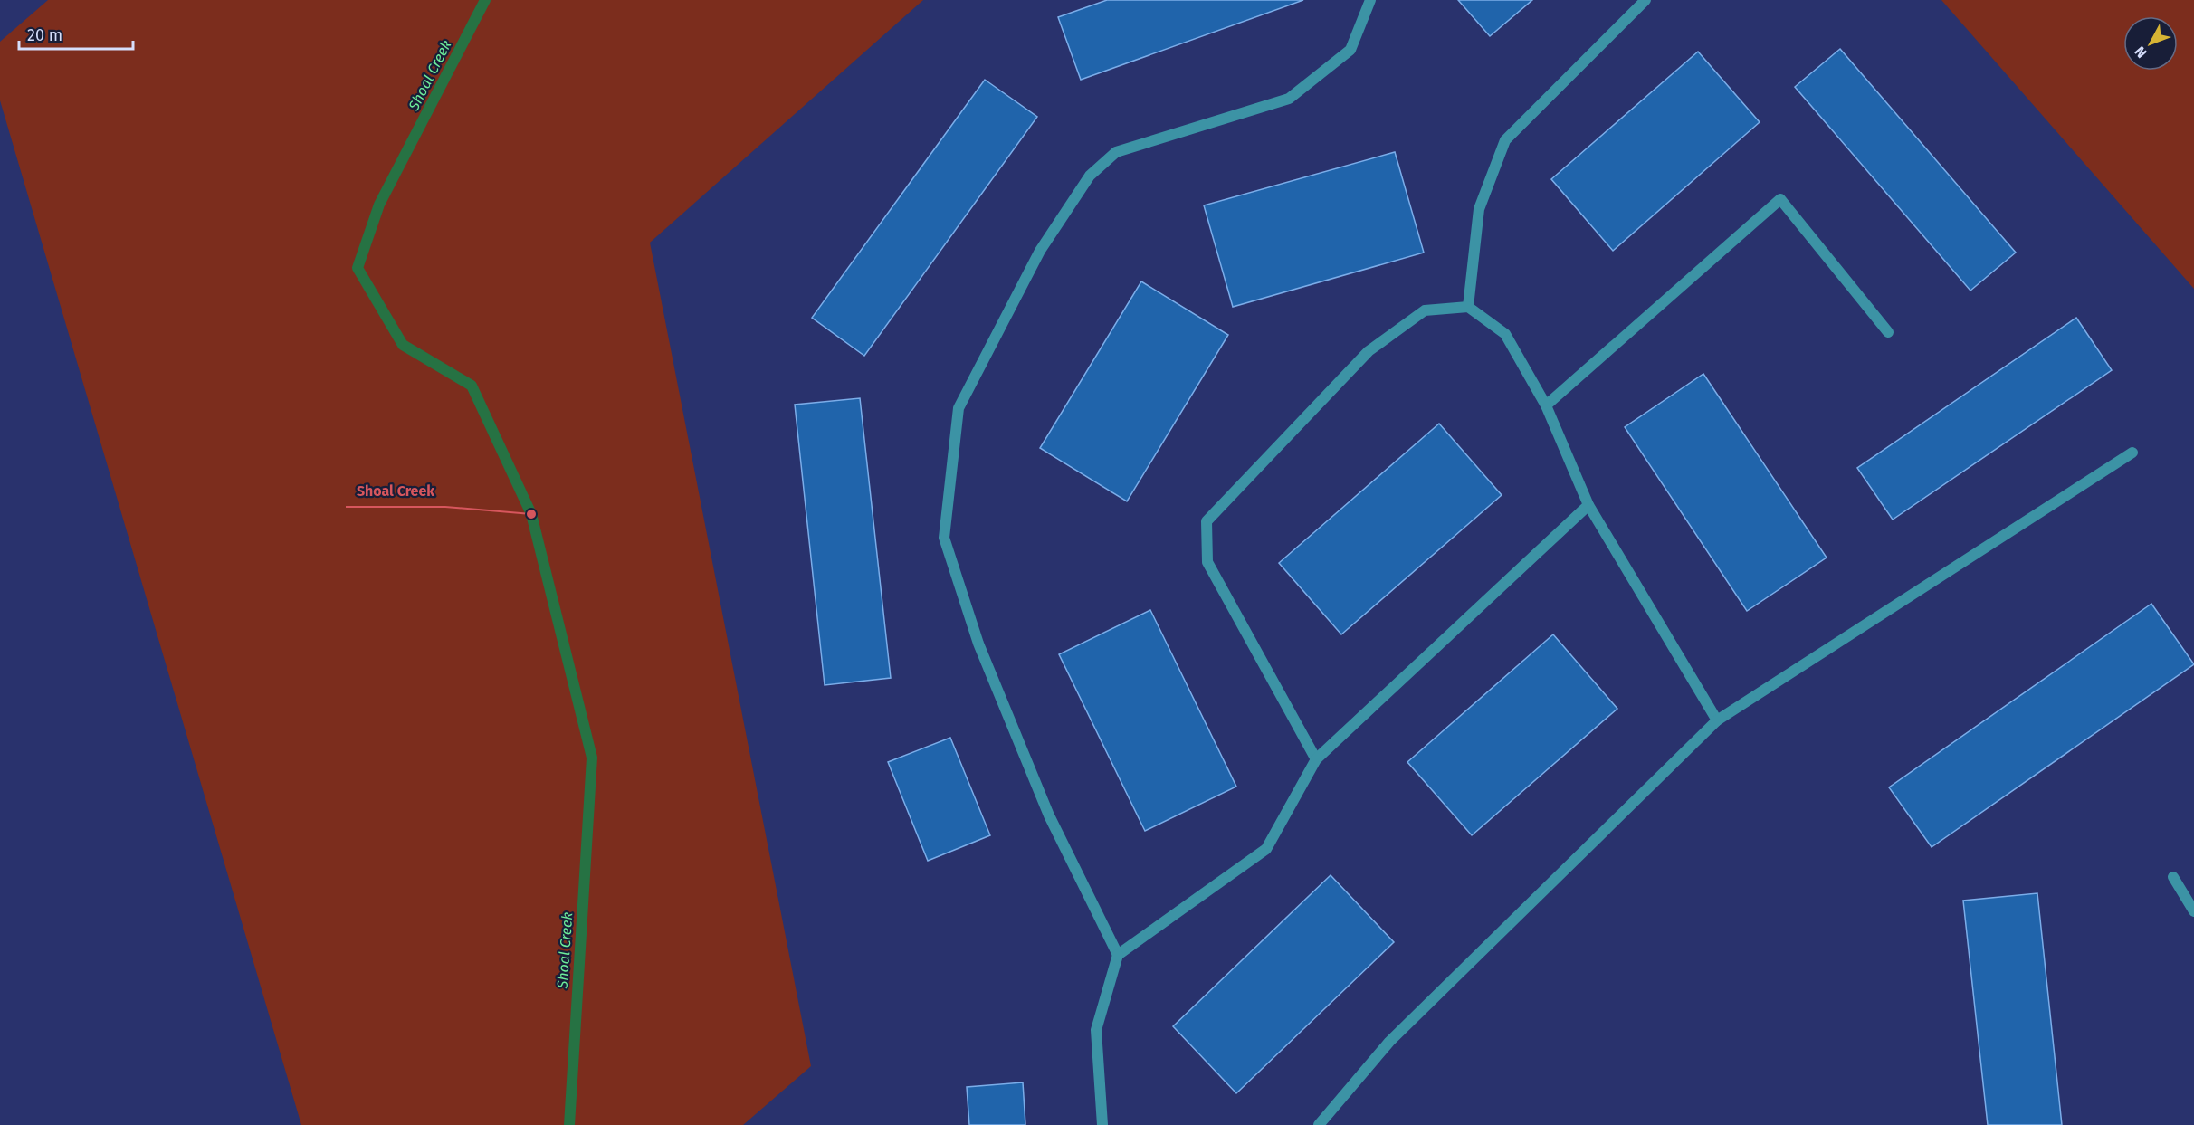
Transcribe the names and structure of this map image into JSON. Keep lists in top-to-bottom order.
{
  "water": ["Shoal Creek"],
  "places": ["Shoal Creek"],
  "scale_bar": "20 m",
  "north": "bottom left"
}
